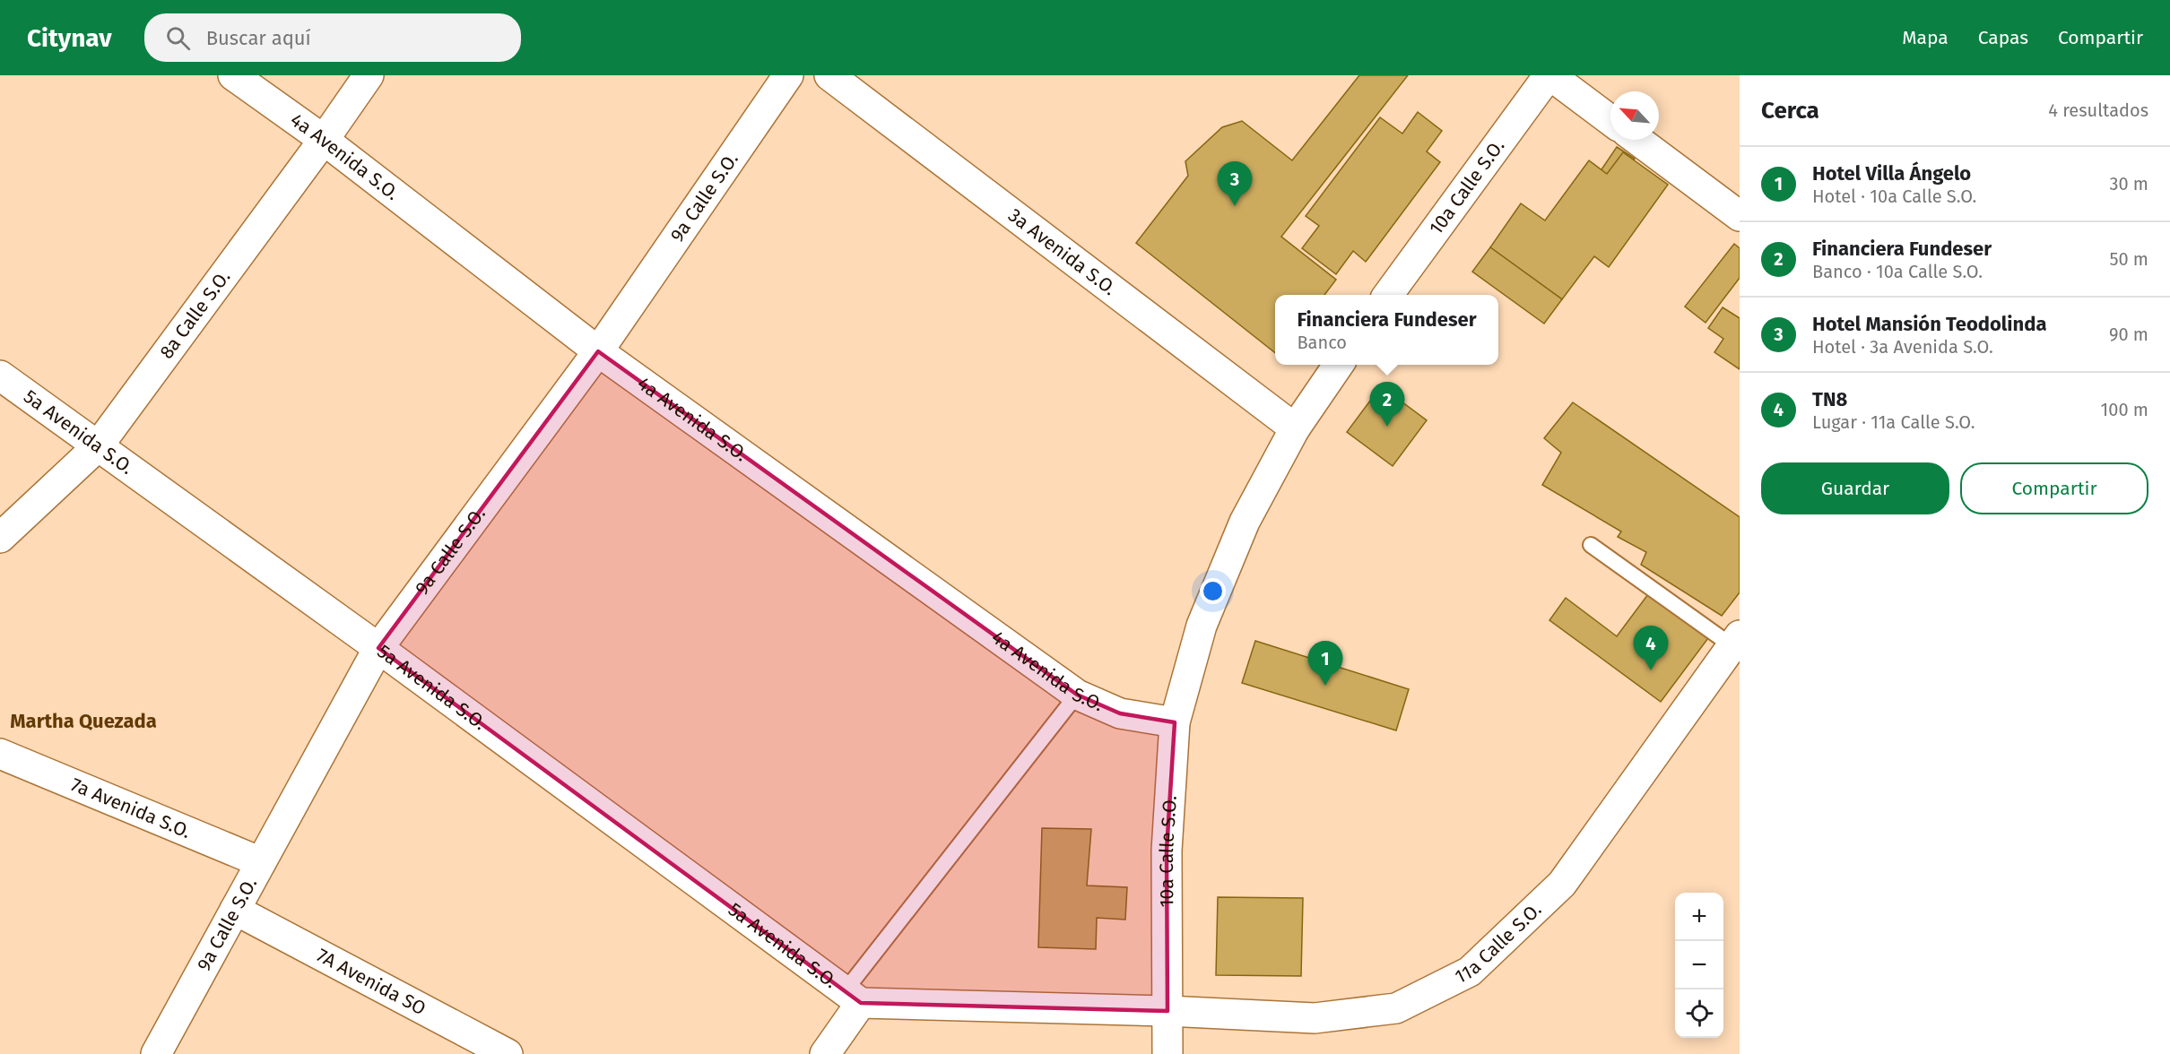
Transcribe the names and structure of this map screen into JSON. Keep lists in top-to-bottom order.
{
  "streets": {
    "street": [
      "4a Avenida S.O.",
      "10a Calle S.O.",
      "9a Calle S.O.",
      "3a Avenida S.O.",
      "8a Calle S.O.",
      "5a Avenida S.O.",
      "7a Avenida S.O.",
      "11a Calle S.O.",
      "7A Avenida SO"
    ]
  },
  "crossings": [
    ["4a Avenida S.O.", "10a Calle S.O."],
    ["4a Avenida S.O.", "9a Calle S.O."],
    ["4a Avenida S.O.", "8a Calle S.O."],
    ["10a Calle S.O.", "3a Avenida S.O."],
    ["10a Calle S.O.", "11a Calle S.O."],
    ["9a Calle S.O.", "5a Avenida S.O."],
    ["9a Calle S.O.", "7a Avenida S.O."],
    ["9a Calle S.O.", "7A Avenida SO"],
    ["8a Calle S.O.", "5a Avenida S.O."]
  ],
  "districts": ["Martha Quezada"],
  "north": "top left",
  "page": {
    "header": "Citynav",
    "search": "Buscar aquí",
    "nav": ["Mapa", "Capas", "Compartir"],
    "heading": ["Cerca", "4 resultados"],
    "list": [
      {
        "mark": "1",
        "name": "Hotel Villa Ángelo",
        "note": "Hotel · 10a Calle S.O.",
        "value": "30 m"
      },
      {
        "mark": "2",
        "name": "Financiera Fundeser",
        "note": "Banco · 10a Calle S.O.",
        "value": "50 m"
      },
      {
        "mark": "3",
        "name": "Hotel Mansión Teodolinda",
        "note": "Hotel · 3a Avenida S.O.",
        "value": "90 m"
      },
      {
        "mark": "4",
        "name": "TN8",
        "note": "Lugar · 11a Calle S.O.",
        "value": "100 m"
      }
    ],
    "pins": [
      "3",
      "2",
      "4",
      "1"
    ],
    "popup": ["Financiera Fundeser", "Banco"],
    "buttons": ["Guardar", "Compartir"],
    "map_buttons": ["+", "−"]
  }
}
